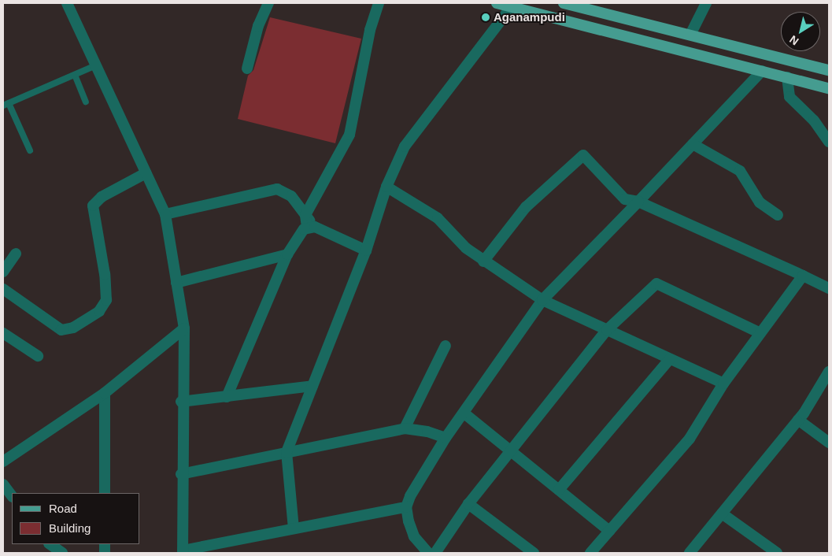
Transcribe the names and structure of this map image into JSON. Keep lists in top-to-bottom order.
{
  "places": ["Aganampudi"],
  "legend": ["Road", "Building"],
  "north": "bottom left"
}
